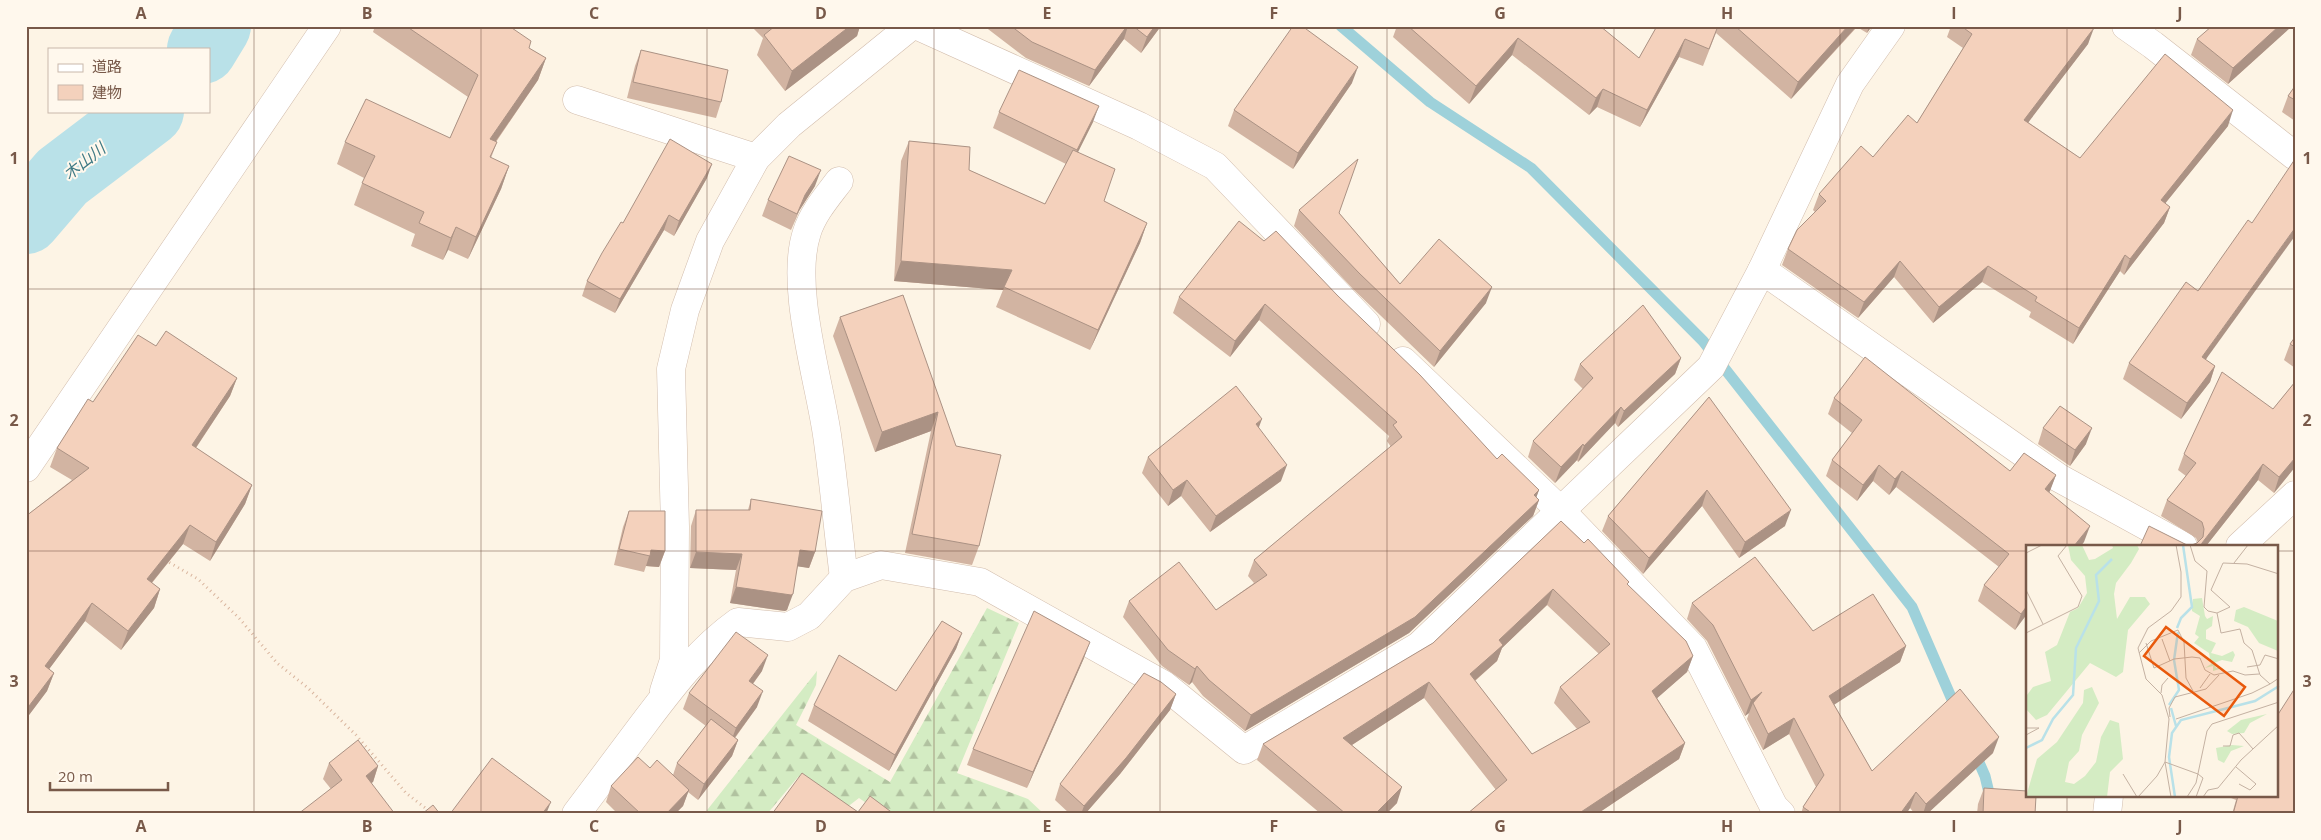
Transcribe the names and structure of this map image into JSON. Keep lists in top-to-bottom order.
{
  "water": ["木山川"],
  "legend": ["道路", "建物"],
  "scale_bar": "20 m",
  "grid": {
    "columns": [
      "A",
      "B",
      "C",
      "D",
      "E",
      "F",
      "G",
      "H",
      "I",
      "J"
    ],
    "rows": ["1", "2", "3"]
  }
}
